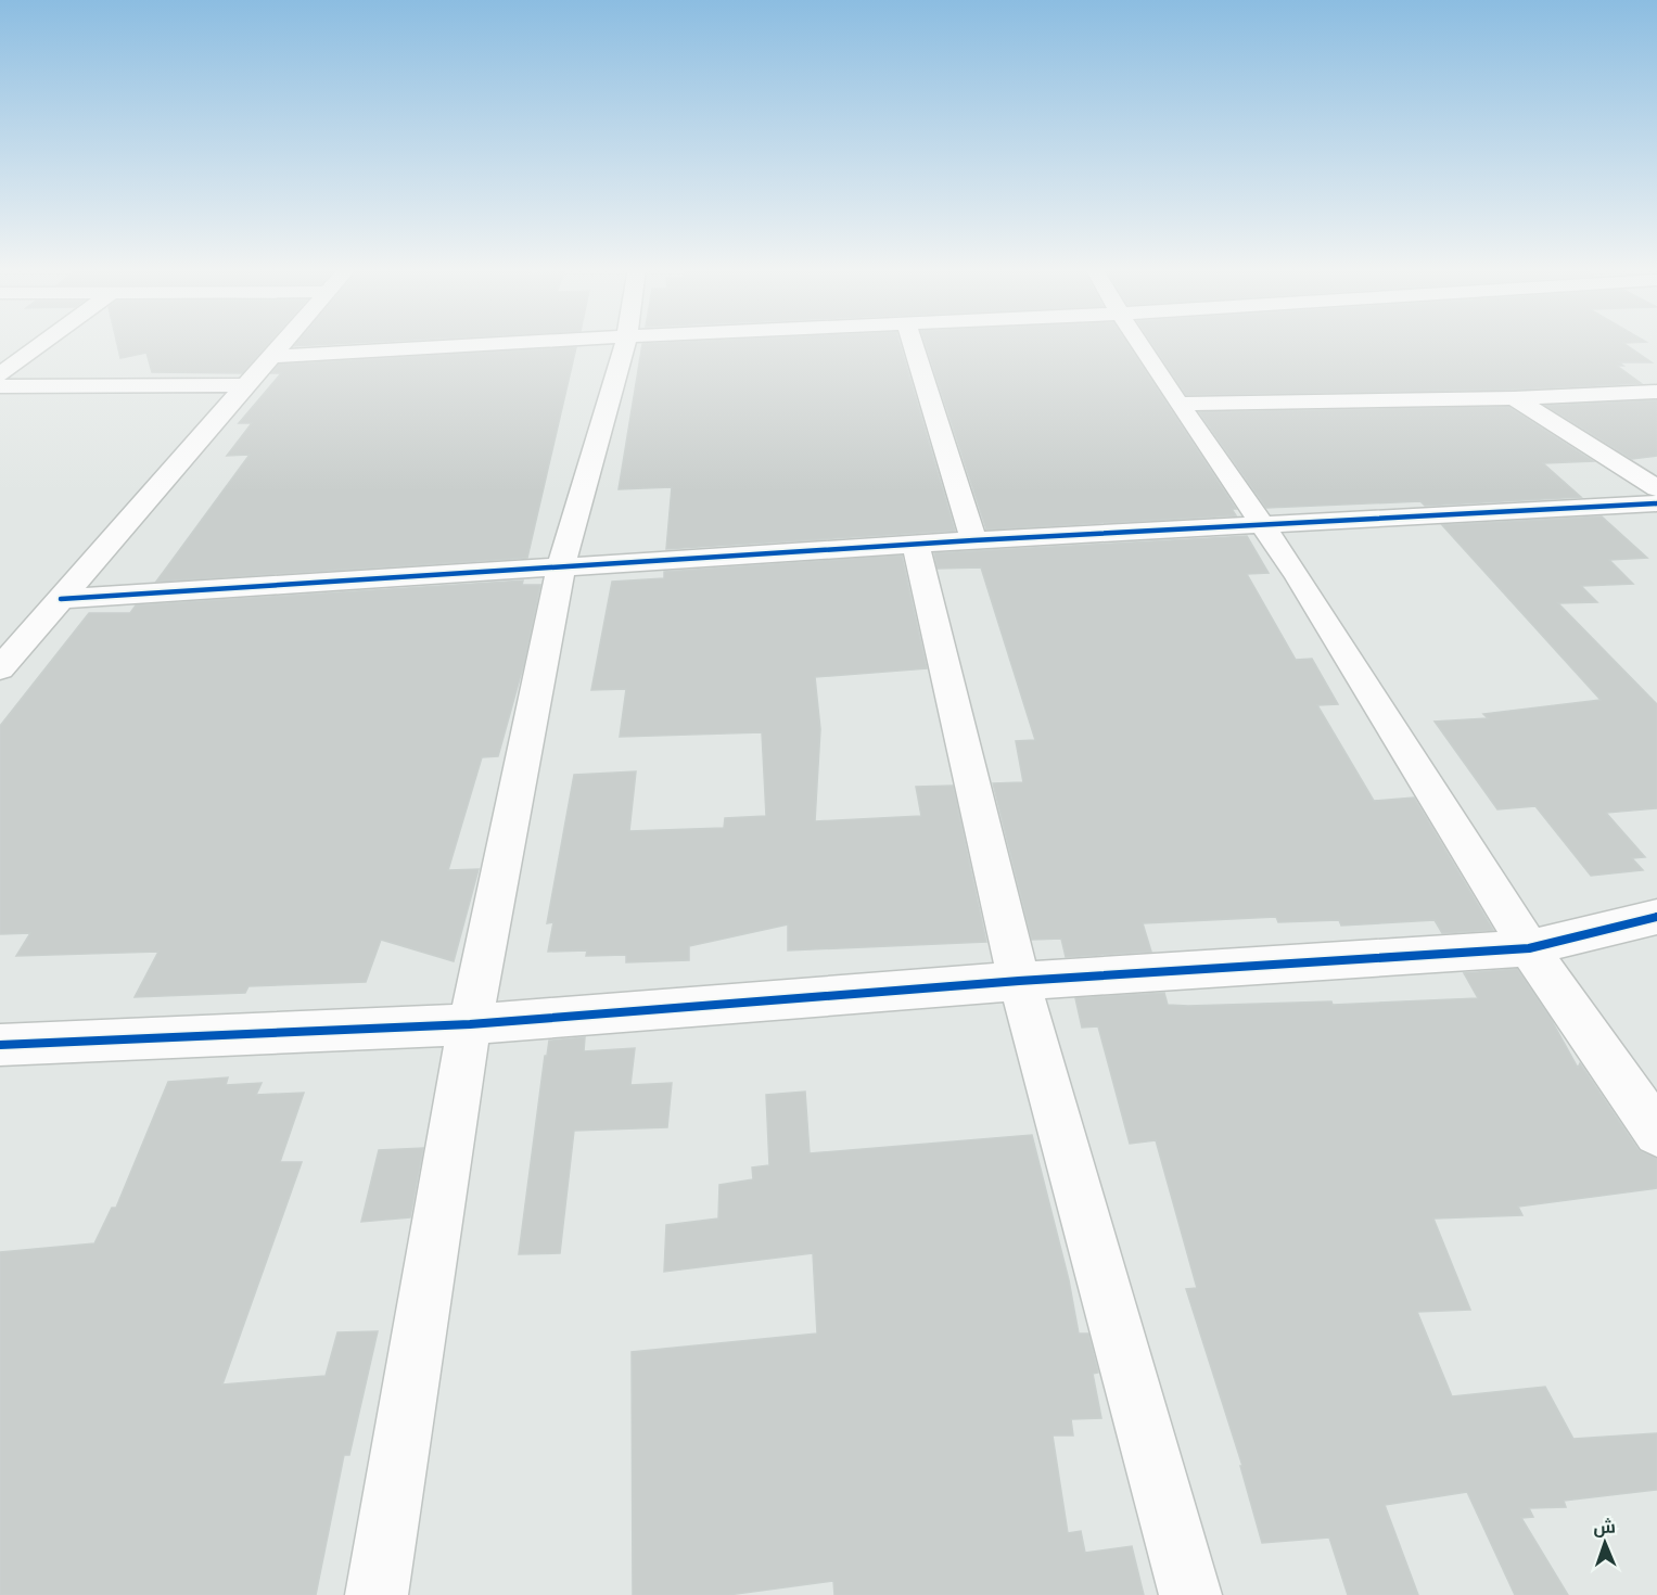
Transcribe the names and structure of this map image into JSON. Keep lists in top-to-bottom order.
{
  "north": "top"
}
